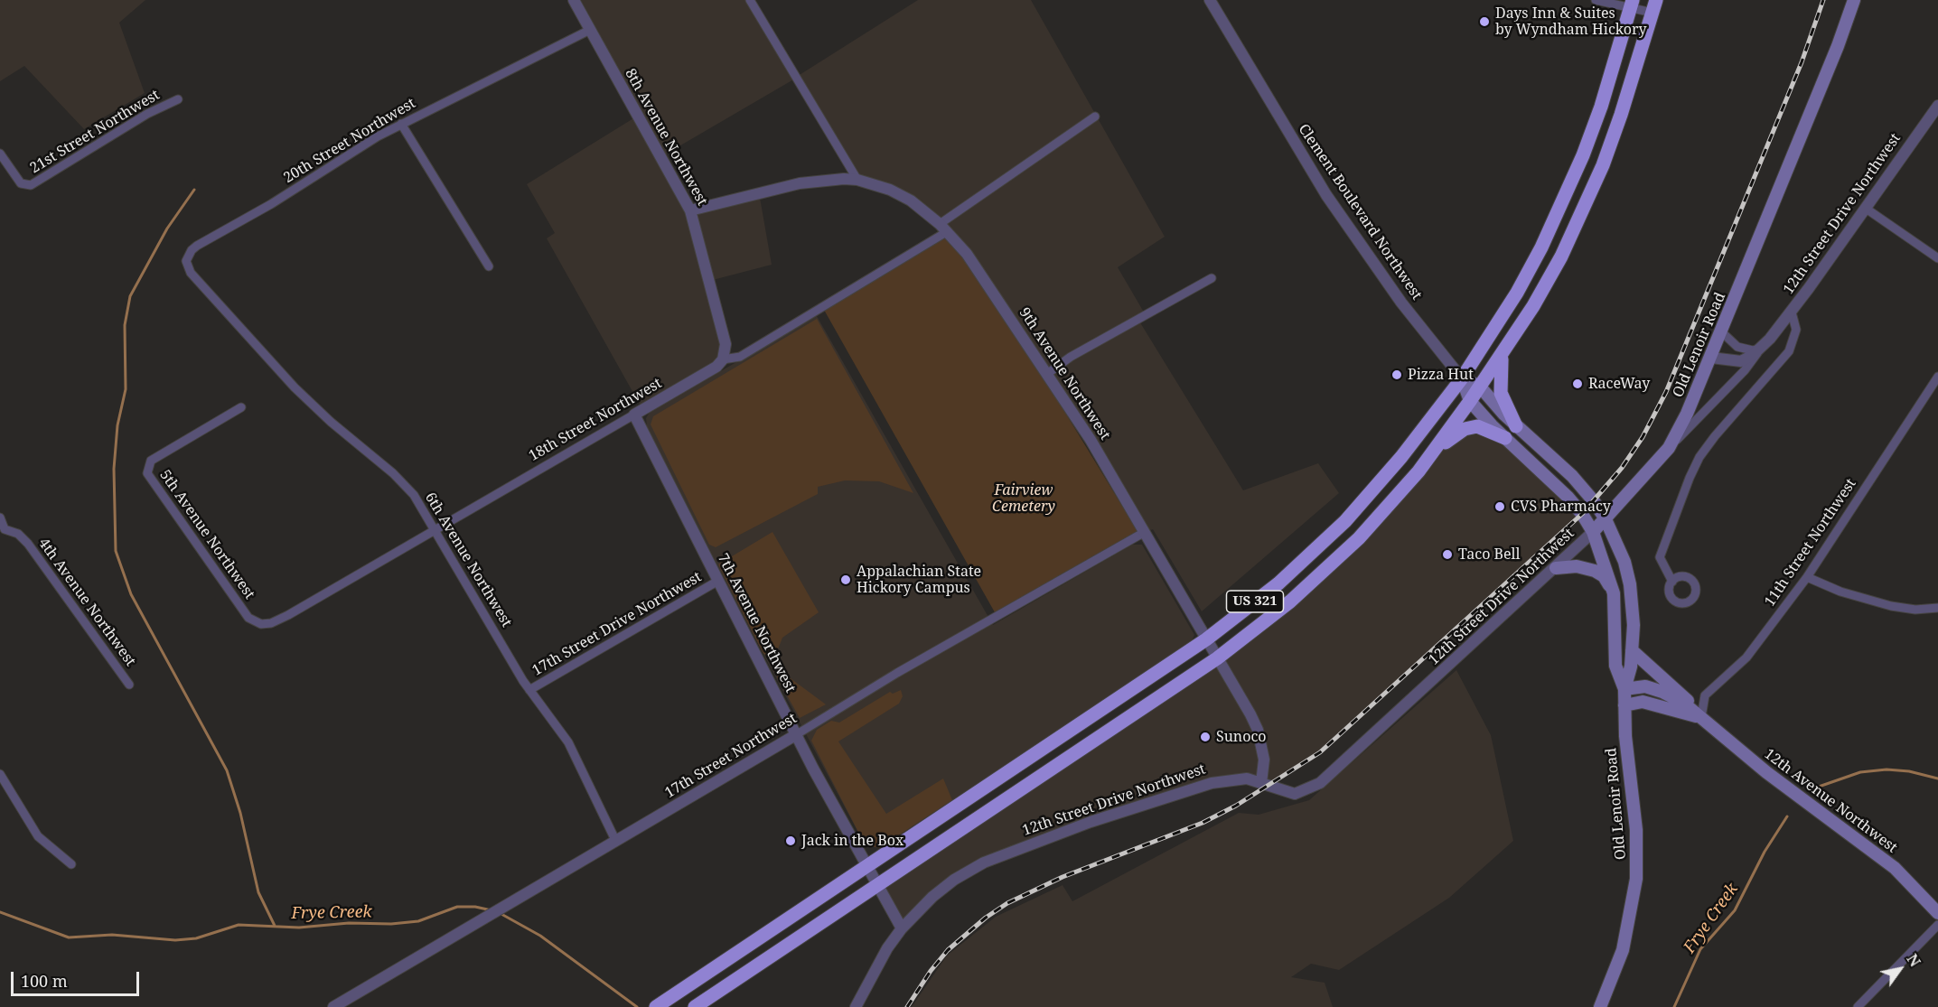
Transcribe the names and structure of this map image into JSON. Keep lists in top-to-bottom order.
{
  "streets": {
    "highway": ["US 321"],
    "main road": [
      "Clement Boulevard Northwest",
      "12th Street Drive Northwest",
      "Old Lenoir Road",
      "12th Avenue Northwest"
    ],
    "street": [
      "21st Street Northwest",
      "8th Avenue Northwest",
      "20th Street Northwest",
      "9th Avenue Northwest",
      "18th Street Northwest",
      "5th Avenue Northwest",
      "11th Street Northwest",
      "6th Avenue Northwest",
      "4th Avenue Northwest",
      "7th Avenue Northwest",
      "17th Street Drive Northwest",
      "17th Street Northwest"
    ]
  },
  "crossings": [
    ["8th Avenue Northwest", "20th Street Northwest"],
    ["8th Avenue Northwest", "9th Avenue Northwest"],
    ["8th Avenue Northwest", "18th Street Northwest"],
    ["20th Street Northwest", "6th Avenue Northwest"],
    ["Clement Boulevard Northwest", "12th Street Drive Northwest"],
    ["Clement Boulevard Northwest", "Old Lenoir Road"],
    ["Clement Boulevard Northwest", "US 321"],
    ["12th Street Drive Northwest", "Old Lenoir Road"],
    ["12th Street Drive Northwest", "9th Avenue Northwest"],
    ["12th Street Drive Northwest", "7th Avenue Northwest"],
    ["Old Lenoir Road", "12th Avenue Northwest"],
    ["9th Avenue Northwest", "18th Street Northwest"],
    ["9th Avenue Northwest", "US 321"],
    ["9th Avenue Northwest", "17th Street Northwest"],
    ["18th Street Northwest", "5th Avenue Northwest"],
    ["18th Street Northwest", "6th Avenue Northwest"],
    ["18th Street Northwest", "7th Avenue Northwest"],
    ["11th Street Northwest", "12th Avenue Northwest"],
    ["6th Avenue Northwest", "17th Street Drive Northwest"],
    ["6th Avenue Northwest", "17th Street Northwest"],
    ["US 321", "7th Avenue Northwest"],
    ["7th Avenue Northwest", "17th Street Drive Northwest"],
    ["7th Avenue Northwest", "17th Street Northwest"]
  ],
  "water": ["Frye Creek"],
  "parks": ["Fairview Cemetery"],
  "places": [
    "Days Inn & Suites by Wyndham Hickory",
    "Pizza Hut",
    "RaceWay",
    "CVS Pharmacy",
    "Taco Bell",
    "Appalachian State Hickory Campus",
    "Sunoco",
    "Jack in the Box"
  ],
  "scale_bar": "100 m",
  "north": "top right"
}
